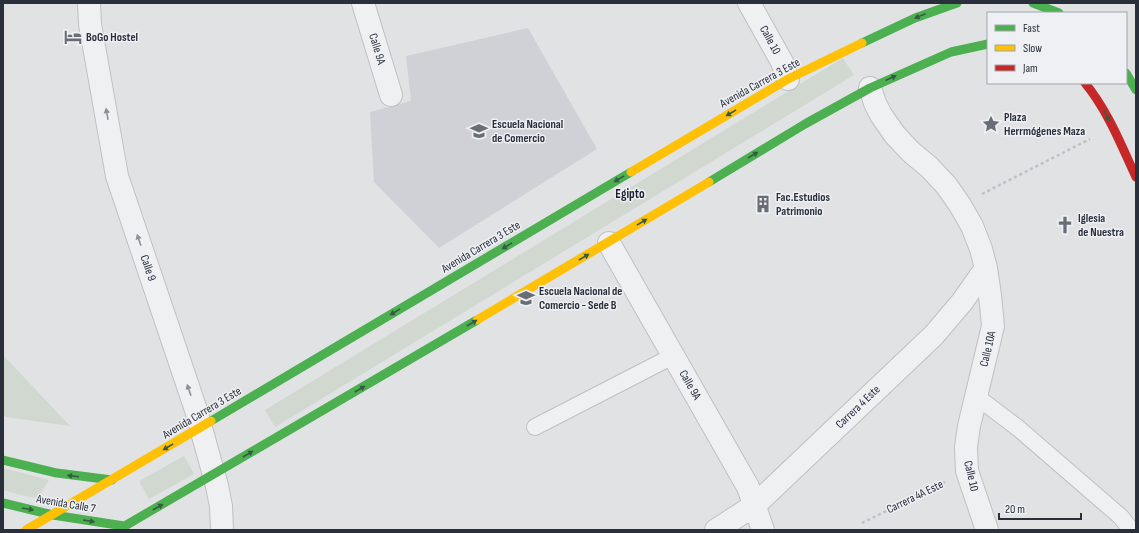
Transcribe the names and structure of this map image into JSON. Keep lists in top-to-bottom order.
{
  "streets": {
    "main road": ["Avenida Carrera 3 Este", "Avenida Calle 7"],
    "street": [
      "Calle 10",
      "Calle 9A",
      "Calle 9",
      "Calle 10A",
      "Carrera 4 Este"
    ],
    "path": ["Carrera 4A Este"]
  },
  "crossings": [
    ["Calle 10", "Avenida Carrera 3 Este"],
    ["Calle 10", "Calle 10A"],
    ["Calle 10", "Carrera 4A Este"],
    ["Calle 9A", "Carrera 4 Este"],
    ["Avenida Carrera 3 Este", "Calle 9"],
    ["Avenida Carrera 3 Este", "Avenida Calle 7"],
    ["Calle 10A", "Carrera 4 Este"]
  ],
  "one_way": ["Calle 9"],
  "districts": ["Egipto"],
  "places": {
    "hotel": ["BoGo Hostel"],
    "place": ["Plaza Herrmógenes Maza"],
    "school or university": ["Escuela Nacional de Comercio", "Escuela Nacional de Comercio - Sede B"],
    "building": ["Fac.Estudios Patrimonio"],
    "church": ["Iglesia de Nuestra"]
  },
  "legend": ["Fast", "Slow", "Jam"],
  "scale_bar": "20 m"
}
